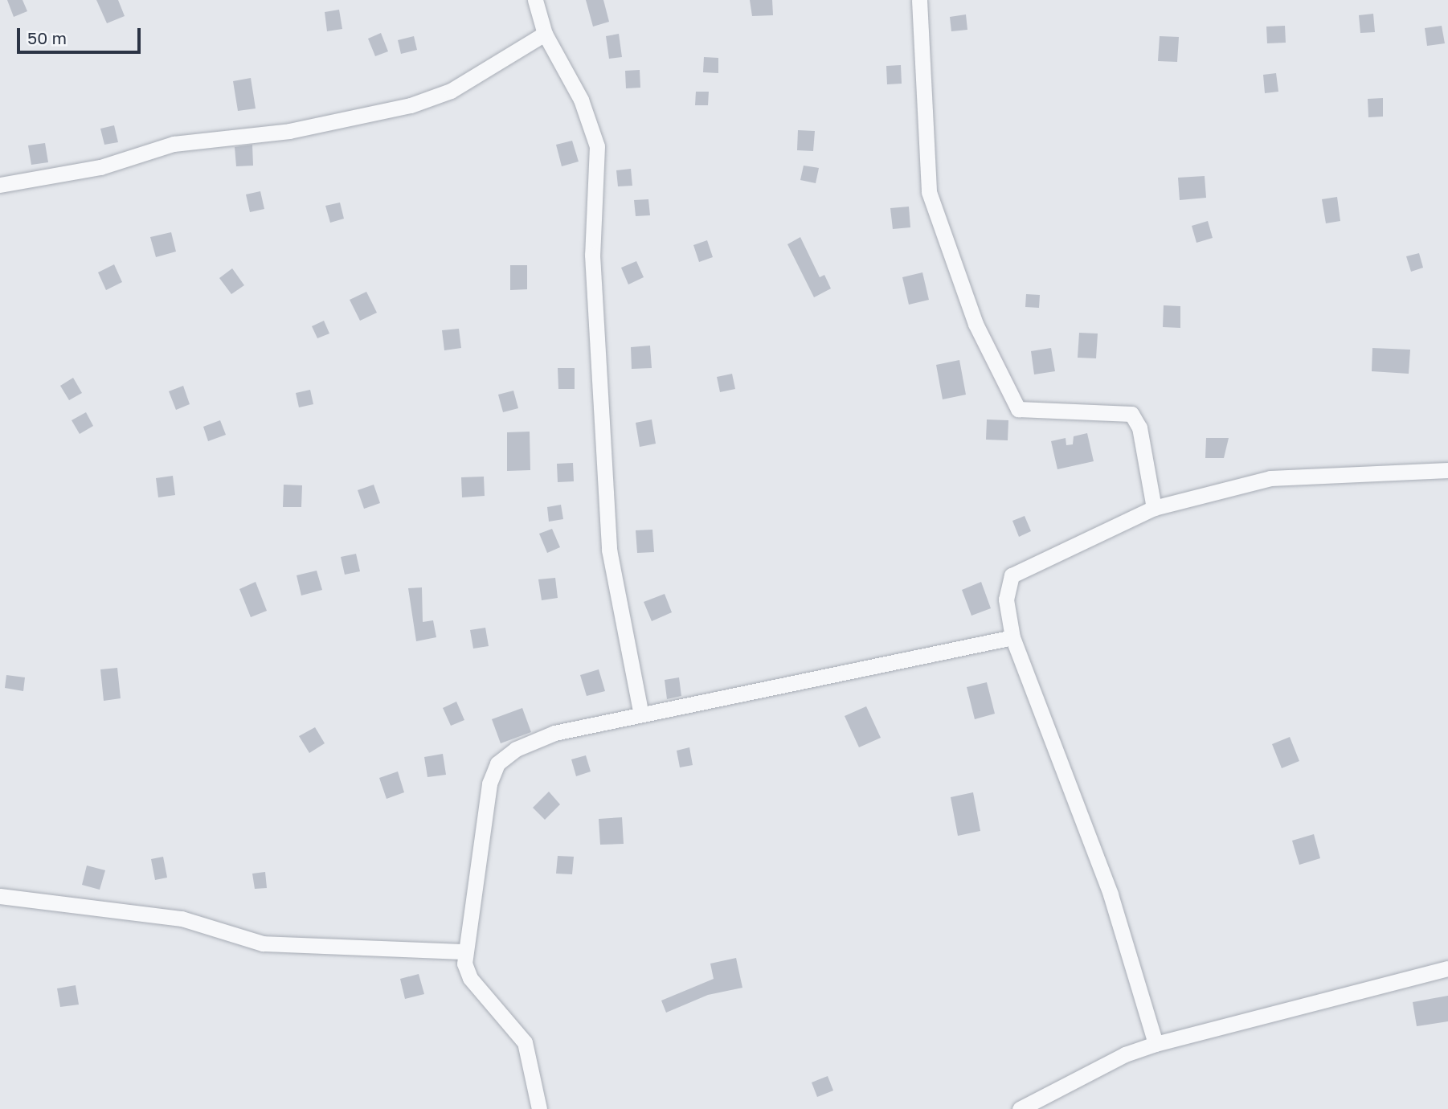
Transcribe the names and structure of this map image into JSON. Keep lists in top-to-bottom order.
{
  "scale_bar": "50 m"
}
